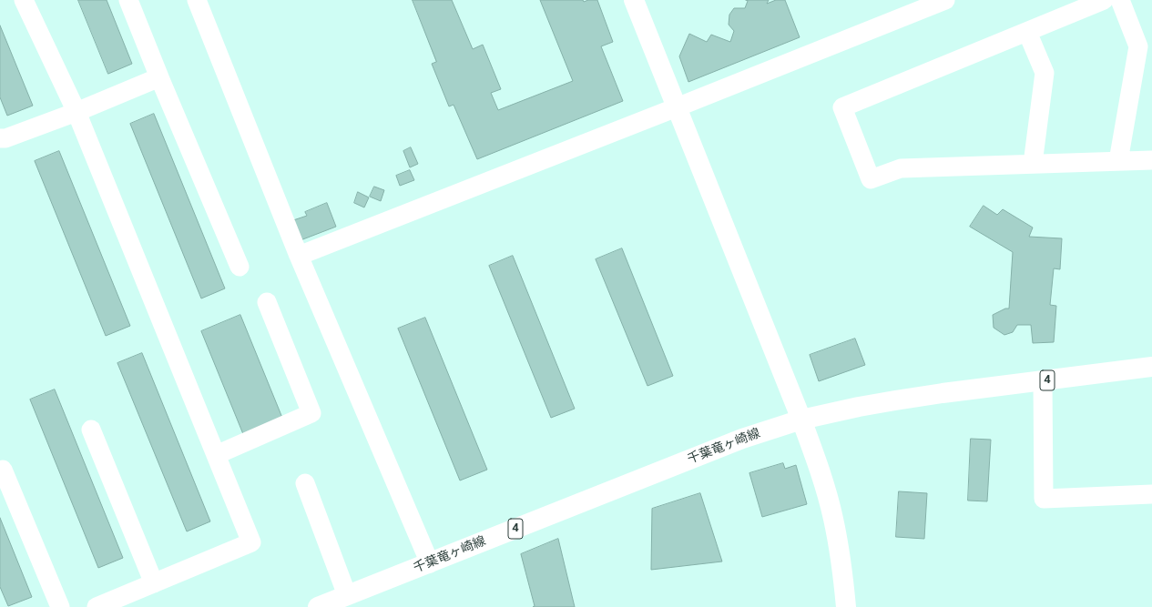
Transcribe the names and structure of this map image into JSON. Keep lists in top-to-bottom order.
{
  "streets": {
    "main road": ["4", "千葉竜ヶ崎線"]
  }
}
